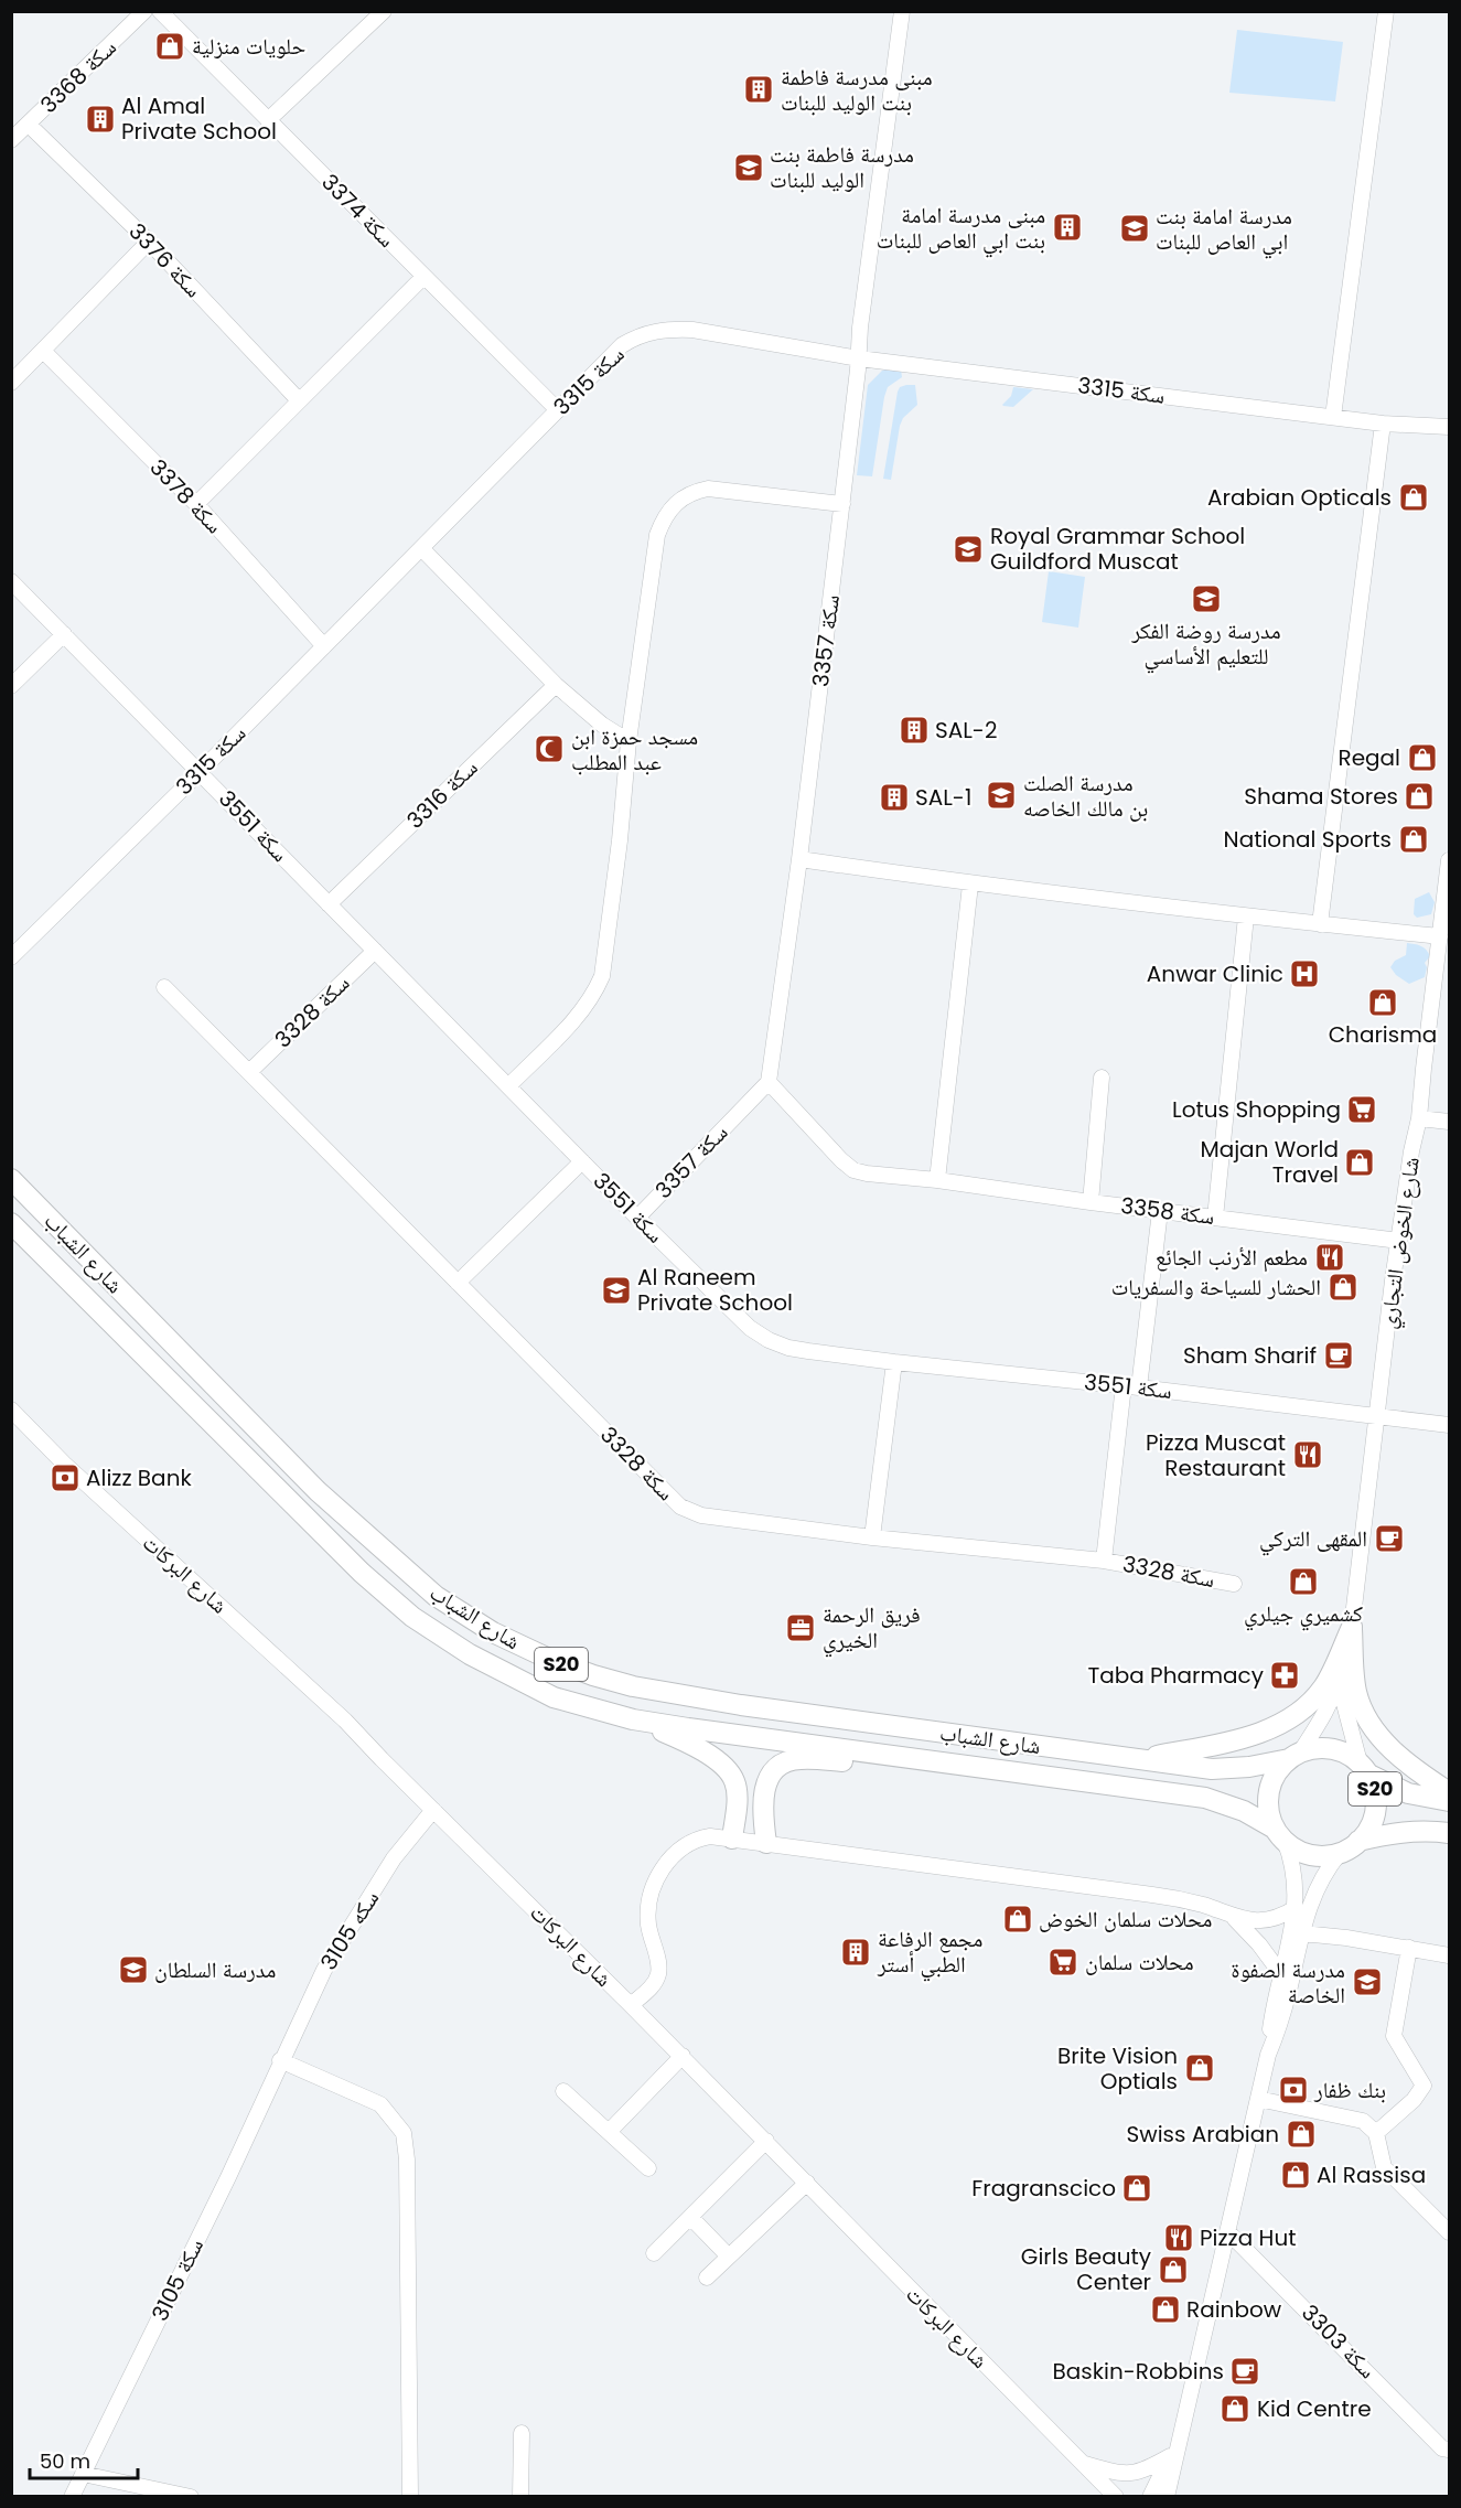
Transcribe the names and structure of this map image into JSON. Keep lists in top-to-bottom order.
{
  "streets": {
    "main road": ["شارع الشباب", "S20"],
    "street": [
      "سكة 3368",
      "سكة 3374",
      "سكة 3376",
      "سكة 3315",
      "سكة 3378",
      "سكة 3357",
      "سكة 3316",
      "سكة 3551",
      "سكة 3328",
      "سكة 3358",
      "شارع الخوض التجاري",
      "شارع البركات",
      "سكه 3105",
      "سكة 3105",
      "سكة 3303"
    ]
  },
  "crossings": [
    ["سكة 3368", "سكة 3376"],
    ["سكة 3374", "سكة 3315"],
    ["سكة 3315", "سكة 3378"],
    ["سكة 3315", "سكة 3357"],
    ["سكة 3315", "سكة 3551"],
    ["سكة 3357", "سكة 3551"],
    ["سكة 3357", "سكة 3358"],
    ["سكة 3316", "سكة 3551"],
    ["سكة 3551", "سكة 3328"],
    ["سكة 3551", "شارع الخوض التجاري"],
    ["سكة 3358", "شارع الخوض التجاري"],
    ["شارع الخوض التجاري", "شارع الشباب"],
    ["شارع الخوض التجاري", "S20"],
    ["شارع الشباب", "S20"],
    ["شارع البركات", "سكه 3105"],
    ["سكه 3105", "سكة 3105"]
  ],
  "places": {
    "shop": [
      "حلويات منزلية",
      "Arabian Opticals",
      "Regal",
      "Shama Stores",
      "National Sports",
      "Charisma",
      "Majan World Travel",
      "الحشار للسياحة والسفريات",
      "كشميري جيلري",
      "محلات سلمان الخوض",
      "Brite Vision Optials",
      "Swiss Arabian",
      "Al Rassisa",
      "Fragranscico",
      "Girls Beauty Center",
      "Rainbow",
      "Kid Centre"
    ],
    "building": [
      "مبنى مدرسة فاطمة بنت الوليد للبنات",
      "Al Amal Private School",
      "مبنى مدرسة امامة بنت ابي العاص للبنات",
      "SAL-2",
      "SAL-1",
      "مجمع الرفاعة الطبي أستر"
    ],
    "school or university": [
      "مدرسة فاطمة بنت الوليد للبنات",
      "مدرسة امامة بنت ابي العاص للبنات",
      "Royal Grammar School Guildford Muscat",
      "مدرسة روضة الفكر للتعليم الأساسي",
      "مدرسة الصلت بن مالك الخاصه",
      "Al Raneem Private School",
      "مدرسة السلطان",
      "مدرسة الصفوة الخاصة"
    ],
    "mosque": ["مسجد حمزة ابن عبد المطلب"],
    "hospital": ["Anwar Clinic"],
    "supermarket": ["Lotus Shopping", "محلات سلمان"],
    "restaurant": ["مطعم الأرنب الجائع", "Pizza Muscat Restaurant", "Pizza Hut"],
    "cafe": ["Sham Sharif", "المقهى التركي", "Baskin-Robbins"],
    "bank": ["Alizz Bank", "بنك ظفار"],
    "office": ["فريق الرحمة الخيري"],
    "pharmacy": ["Taba Pharmacy"]
  },
  "scale_bar": "50 m"
}
